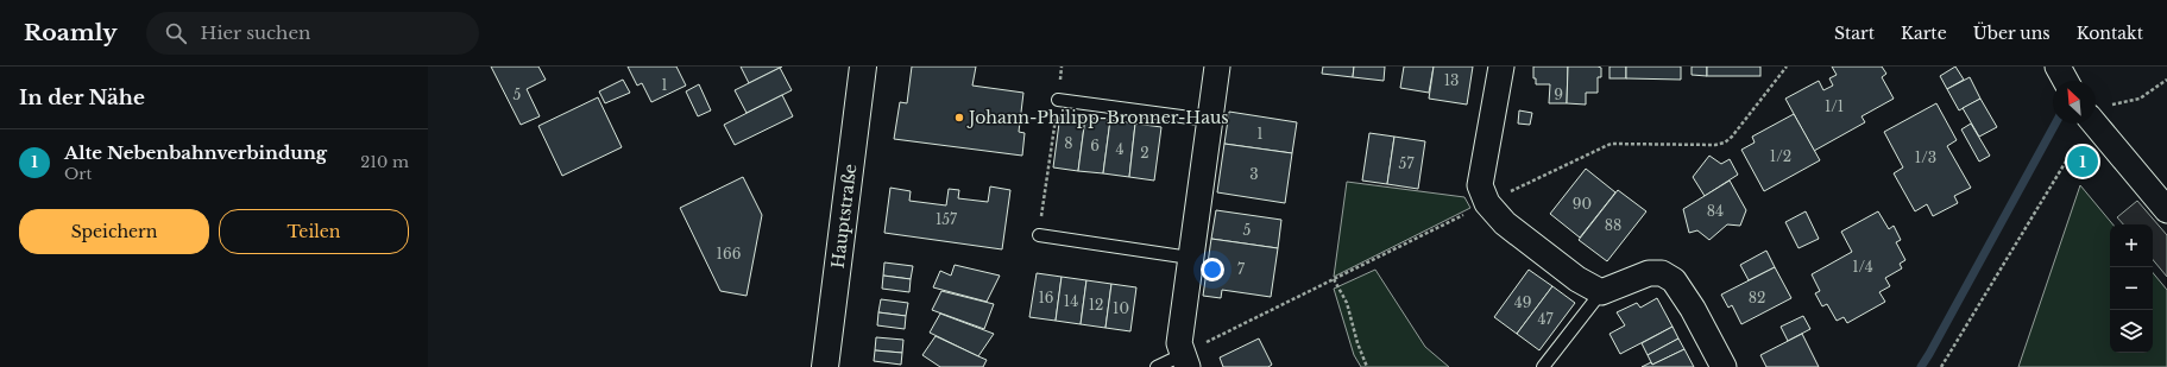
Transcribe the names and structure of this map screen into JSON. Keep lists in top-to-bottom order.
{
  "streets": {
    "street": ["Hauptstraße"]
  },
  "places": ["Johann-Philipp-Bronner-Haus"],
  "house_numbers": [
    "13",
    "1",
    "5",
    "9",
    "1/1",
    "1",
    "8",
    "6",
    "4",
    "2",
    "1/2",
    "1/3",
    "57",
    "3",
    "90",
    "84",
    "157",
    "88",
    "5",
    "166",
    "1/4",
    "7",
    "16",
    "82",
    "14",
    "49",
    "12",
    "10",
    "47"
  ],
  "north": "top left",
  "page": {
    "header": "Roamly",
    "search": "Hier suchen",
    "nav": [
      "Start",
      "Karte",
      "Über uns",
      "Kontakt"
    ],
    "heading": "In der Nähe",
    "list": [
      {
        "mark": "1",
        "name": "Alte Nebenbahnverbindung",
        "note": "Ort",
        "value": "210 m"
      }
    ],
    "pins": "1",
    "buttons": ["Speichern", "Teilen"],
    "map_buttons": ["+", "−"]
  }
}
